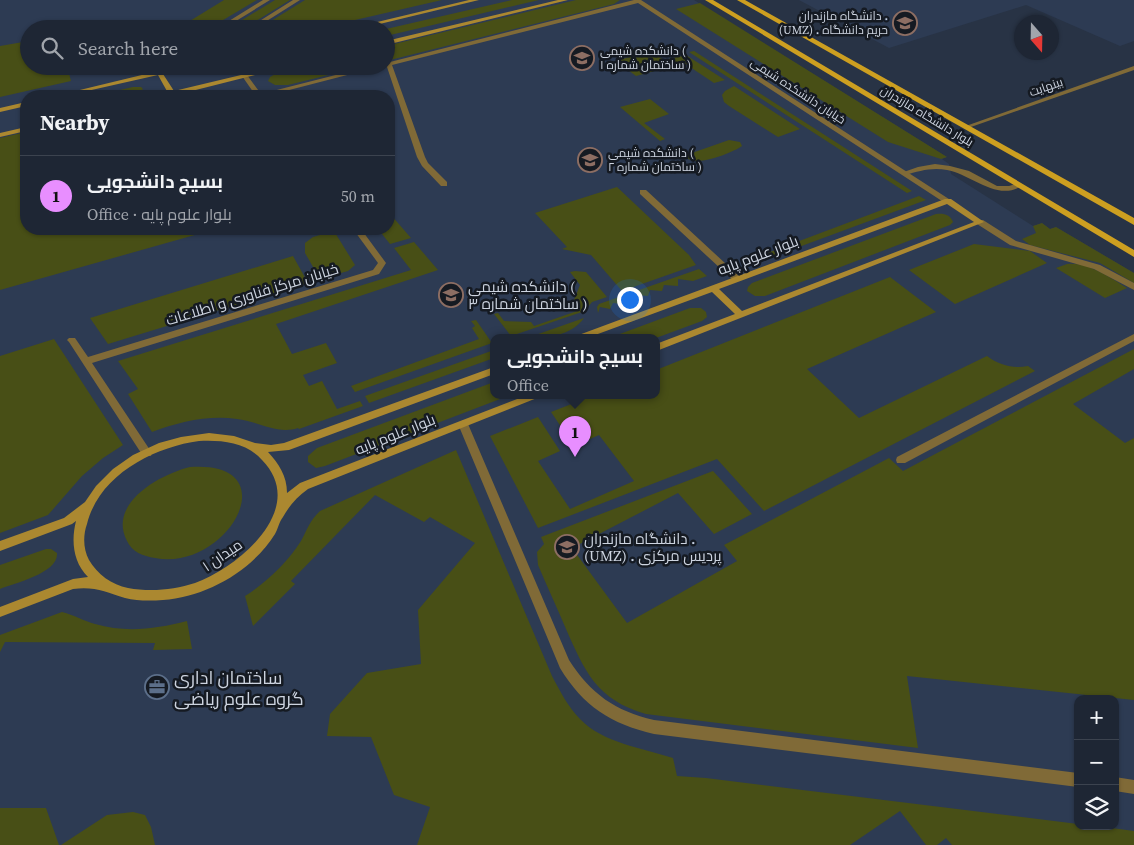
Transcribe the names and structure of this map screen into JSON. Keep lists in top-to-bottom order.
{
  "streets": {
    "main road": ["بلوار دانشگاه مازندران", "بلوار علوم پایه", "میدان ۱"],
    "street": ["بینهایت", "خیابان دانشکده شیمی", "خیابان مرکز فناوری و اطلاعات"]
  },
  "crossings": [
    ["بینهایت", "بلوار دانشگاه مازندران"],
    ["خیابان دانشکده شیمی", "بلوار علوم پایه"],
    ["بلوار علوم پایه", "میدان ۱"]
  ],
  "places": {
    "school or university": [
      "دانشگاه مازندران . (UMZ) . حریم دانشگاه",
      "دانشکده شیمی ( ساختمان شماره ۱ )",
      "دانشکده شیمی ( ساختمان شماره ۲ )",
      "دانشکده شیمی ( ساختمان شماره ۳ )",
      "دانشگاه مازندران . (UMZ) . پردیس مرکزی"
    ],
    "office": ["ساختمان اداری گروه علوم ریاضی"]
  },
  "north": "bottom",
  "page": {
    "search": "Search here",
    "heading": "Nearby",
    "list": [
      {
        "mark": "1",
        "name": "بسیج دانشجویی",
        "note": "Office · بلوار علوم پایه",
        "value": "50 m"
      }
    ],
    "popup": ["بسیج دانشجویی", "Office"],
    "pins": "1",
    "map_buttons": ["+", "−"]
  }
}
